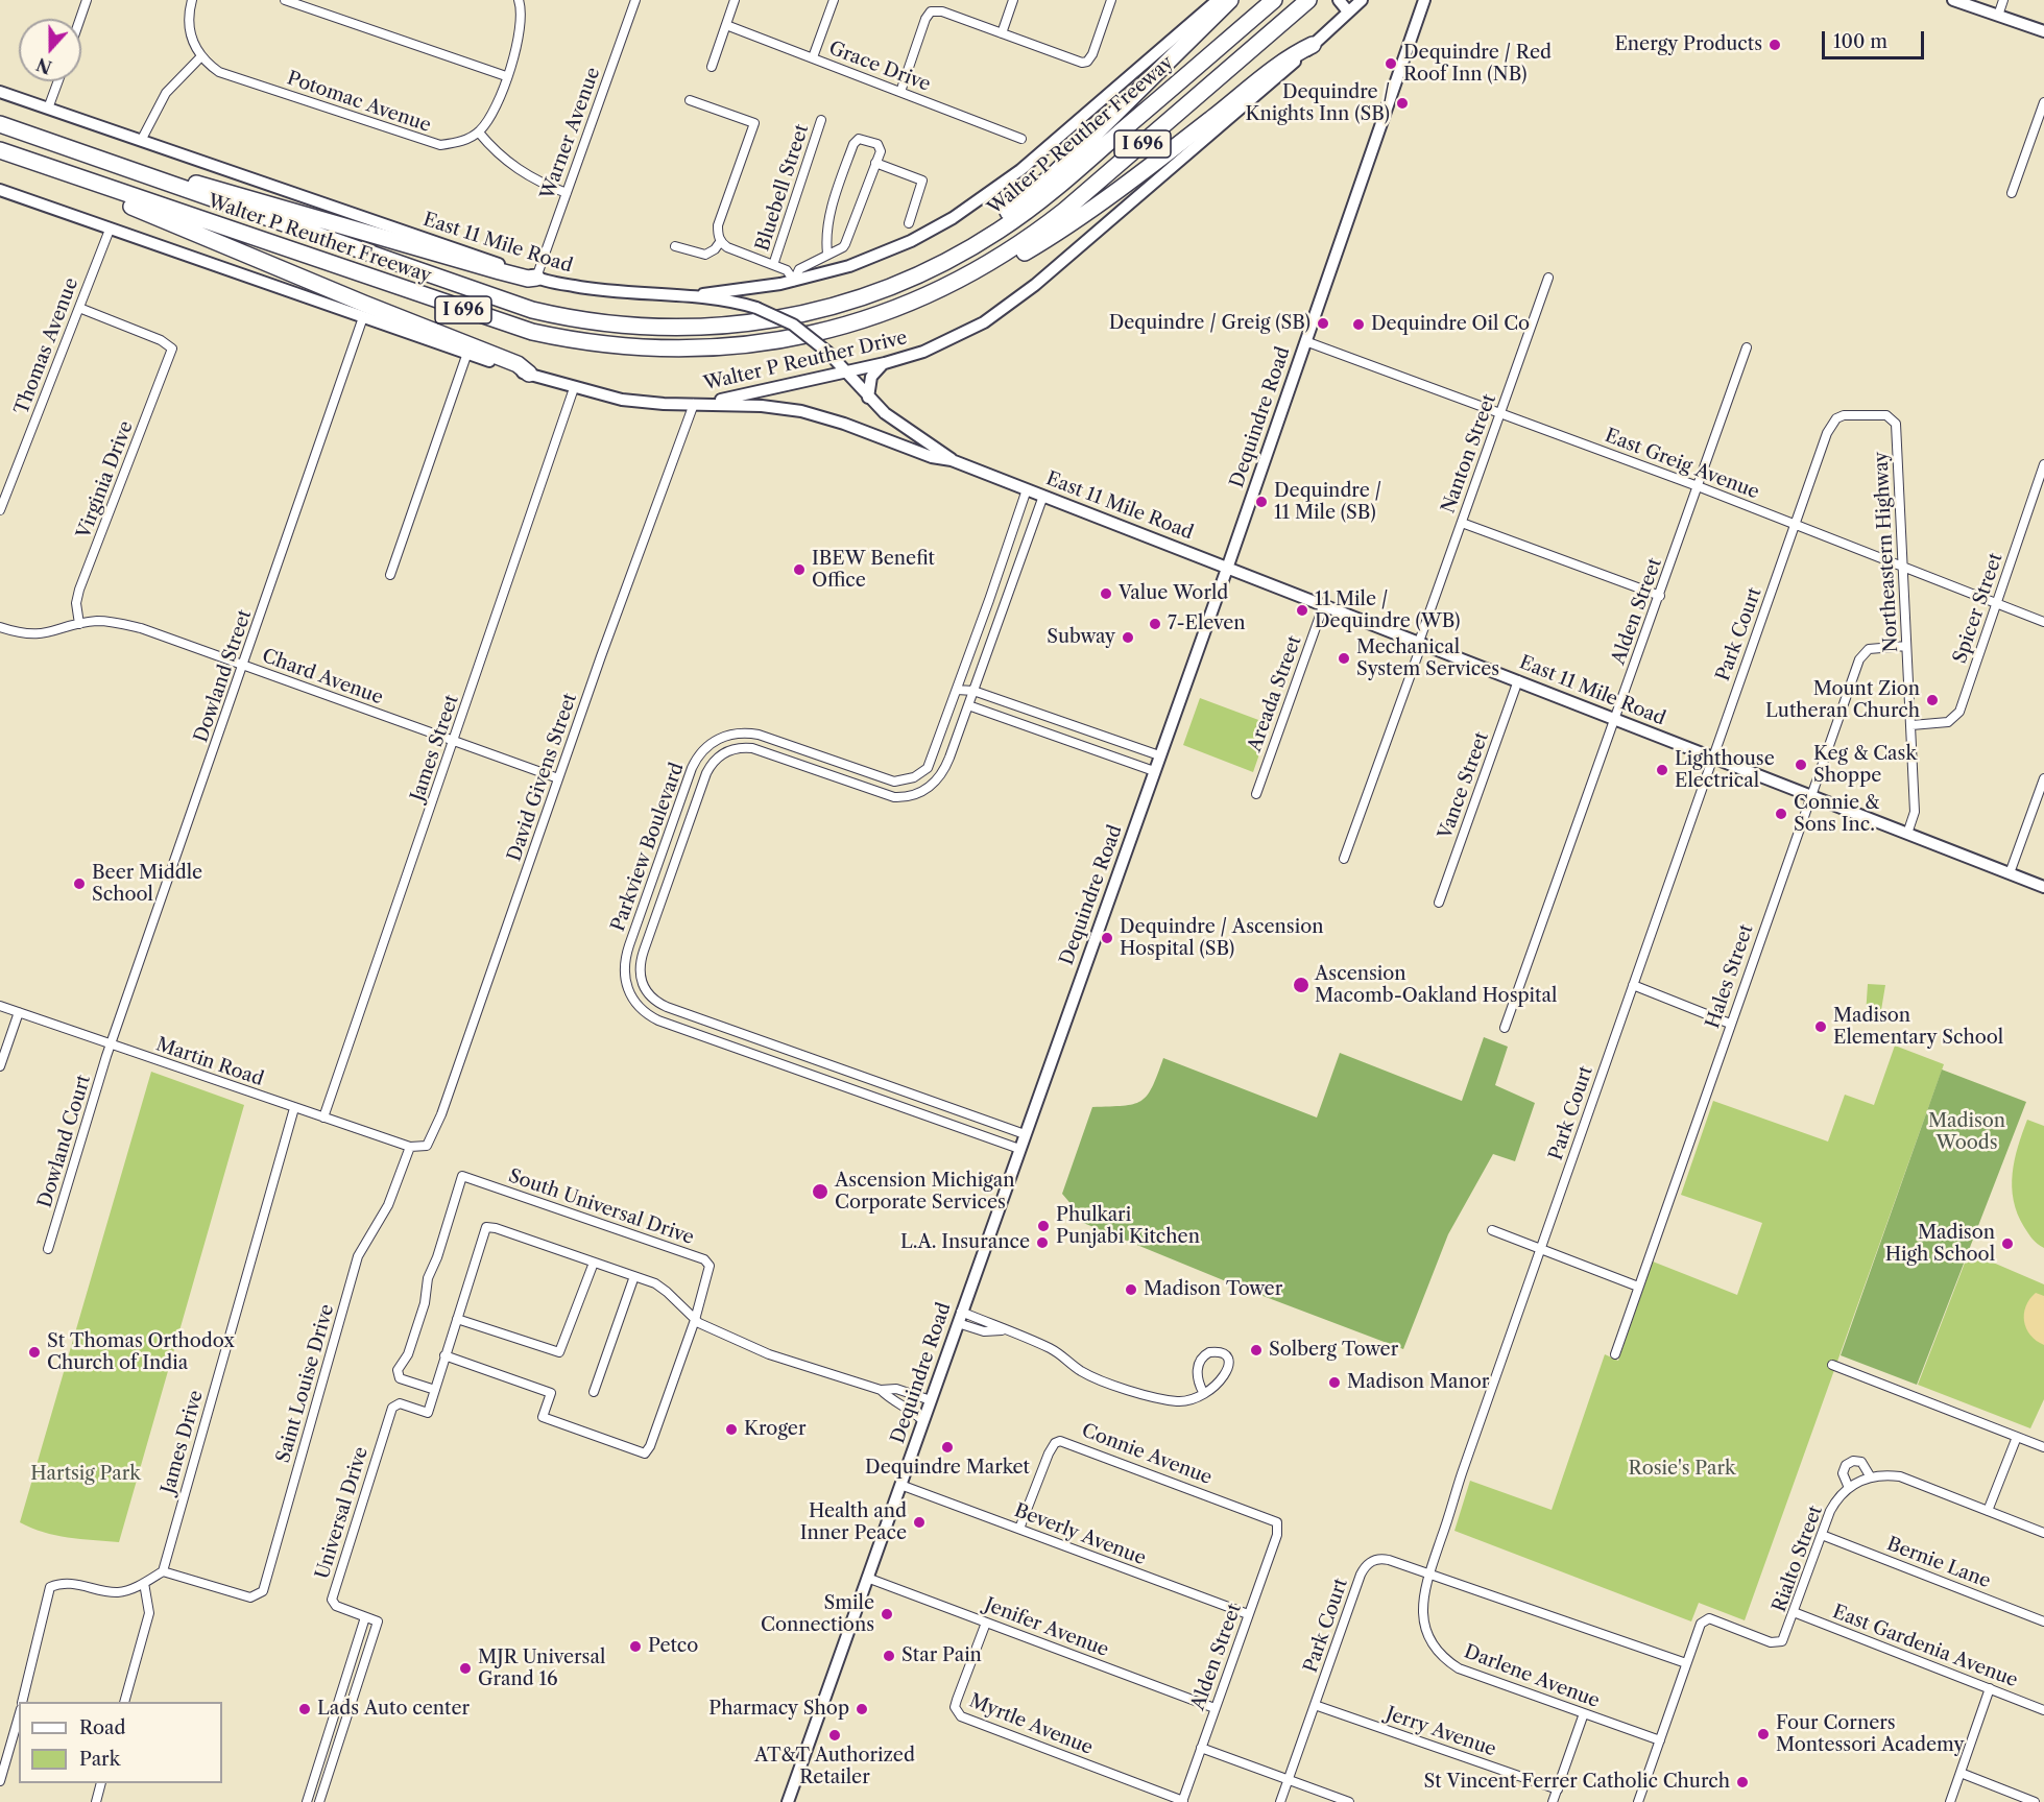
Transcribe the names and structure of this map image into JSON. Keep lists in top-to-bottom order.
{
  "streets": {
    "highway": ["Walter P Reuther Freeway", "I 696"],
    "main road": ["East 11 Mile Road", "Walter P Reuther Drive", "Dequindre Road"],
    "street": [
      "Grace Drive",
      "Potomac Avenue",
      "Warner Avenue",
      "Bluebell Street",
      "Thomas Avenue",
      "Nanton Street",
      "East Greig Avenue",
      "Virginia Drive",
      "Northeastern Highway",
      "Spicer Street",
      "Alden Street",
      "Park Court",
      "Dowland Street",
      "Chard Avenue",
      "Areada Street",
      "James Street",
      "David Givens Street",
      "Vance Street",
      "Parkview Boulevard",
      "Hales Street",
      "Martin Road",
      "Dowland Court",
      "South Universal Drive",
      "Saint Louise Drive",
      "James Drive",
      "Connie Avenue",
      "Universal Drive",
      "Beverly Avenue",
      "Rialto Street",
      "Bernie Lane",
      "Jenifer Avenue",
      "East Gardenia Avenue",
      "Darlene Avenue",
      "Myrtle Avenue",
      "Jerry Avenue"
    ]
  },
  "crossings": [
    ["Warner Avenue", "East 11 Mile Road"],
    ["East 11 Mile Road", "Thomas Avenue"],
    ["East 11 Mile Road", "Walter P Reuther Drive"],
    ["East 11 Mile Road", "Dequindre Road"],
    ["East 11 Mile Road", "Nanton Street"],
    ["East 11 Mile Road", "Northeastern Highway"],
    ["East 11 Mile Road", "Alden Street"],
    ["East 11 Mile Road", "Park Court"],
    ["East 11 Mile Road", "Dowland Street"],
    ["East 11 Mile Road", "Areada Street"],
    ["East 11 Mile Road", "James Street"],
    ["East 11 Mile Road", "David Givens Street"],
    ["East 11 Mile Road", "Vance Street"],
    ["East 11 Mile Road", "Parkview Boulevard"],
    ["East 11 Mile Road", "Hales Street"],
    ["Thomas Avenue", "Virginia Drive"],
    ["Walter P Reuther Drive", "David Givens Street"],
    ["Dequindre Road", "East Greig Avenue"],
    ["Dequindre Road", "Parkview Boulevard"],
    ["Dequindre Road", "Universal Drive"],
    ["Dequindre Road", "Beverly Avenue"],
    ["Dequindre Road", "Jenifer Avenue"],
    ["Nanton Street", "East Greig Avenue"],
    ["East Greig Avenue", "Northeastern Highway"],
    ["East Greig Avenue", "Spicer Street"],
    ["East Greig Avenue", "Alden Street"],
    ["East Greig Avenue", "Park Court"],
    ["Virginia Drive", "Chard Avenue"],
    ["Northeastern Highway", "Spicer Street"],
    ["Northeastern Highway", "Park Court"],
    ["Northeastern Highway", "Hales Street"],
    ["Alden Street", "Connie Avenue"],
    ["Alden Street", "Beverly Avenue"],
    ["Alden Street", "Jenifer Avenue"],
    ["Alden Street", "Myrtle Avenue"],
    ["Park Court", "Darlene Avenue"],
    ["Park Court", "Jerry Avenue"],
    ["Dowland Street", "Chard Avenue"],
    ["Dowland Street", "Martin Road"],
    ["Dowland Street", "Dowland Court"],
    ["Chard Avenue", "James Street"],
    ["Chard Avenue", "David Givens Street"],
    ["James Street", "Martin Road"],
    ["David Givens Street", "Martin Road"],
    ["David Givens Street", "Saint Louise Drive"],
    ["Martin Road", "Dowland Court"],
    ["Martin Road", "Saint Louise Drive"],
    ["Martin Road", "James Drive"],
    ["South Universal Drive", "Universal Drive"],
    ["Saint Louise Drive", "James Drive"],
    ["Connie Avenue", "Beverly Avenue"],
    ["Rialto Street", "Bernie Lane"],
    ["Rialto Street", "East Gardenia Avenue"],
    ["Jenifer Avenue", "Myrtle Avenue"]
  ],
  "parks": ["Madison Woods", "Rosie's Park", "Hartsig Park"],
  "places": [
    "Energy Products",
    "Dequindre / Red Roof Inn (NB)",
    "Dequindre / Knights Inn (SB)",
    "Dequindre / Greig (SB)",
    "Dequindre Oil Co",
    "Dequindre / 11 Mile (SB)",
    "IBEW Benefit Office",
    "Value World",
    "11 Mile / Dequindre (WB)",
    "7-Eleven",
    "Subway",
    "Mechanical System Services",
    "Mount Zion Lutheran Church",
    "Keg & Cask Shoppe",
    "Lighthouse Electrical",
    "Connie & Sons Inc.",
    "Beer Middle School",
    "Dequindre / Ascension Hospital (SB)",
    "Ascension Macomb-Oakland Hospital",
    "Madison Elementary School",
    "Ascension Michigan Corporate Services",
    "Phulkari Punjabi Kitchen",
    "L.A. Insurance",
    "Madison High School",
    "Madison Tower",
    "Solberg Tower",
    "St Thomas Orthodox Church of India",
    "Madison Manor",
    "Kroger",
    "Dequindre Market",
    "Health and Inner Peace",
    "Smile Connections",
    "Petco",
    "Star Pain",
    "MJR Universal Grand 16",
    "Lads Auto center",
    "Pharmacy Shop",
    "Four Corners Montessori Academy",
    "AT&T Authorized Retailer",
    "St Vincent Ferrer Catholic Church"
  ],
  "legend": ["Road", "Park"],
  "scale_bar": "100 m",
  "north": "bottom"
}
